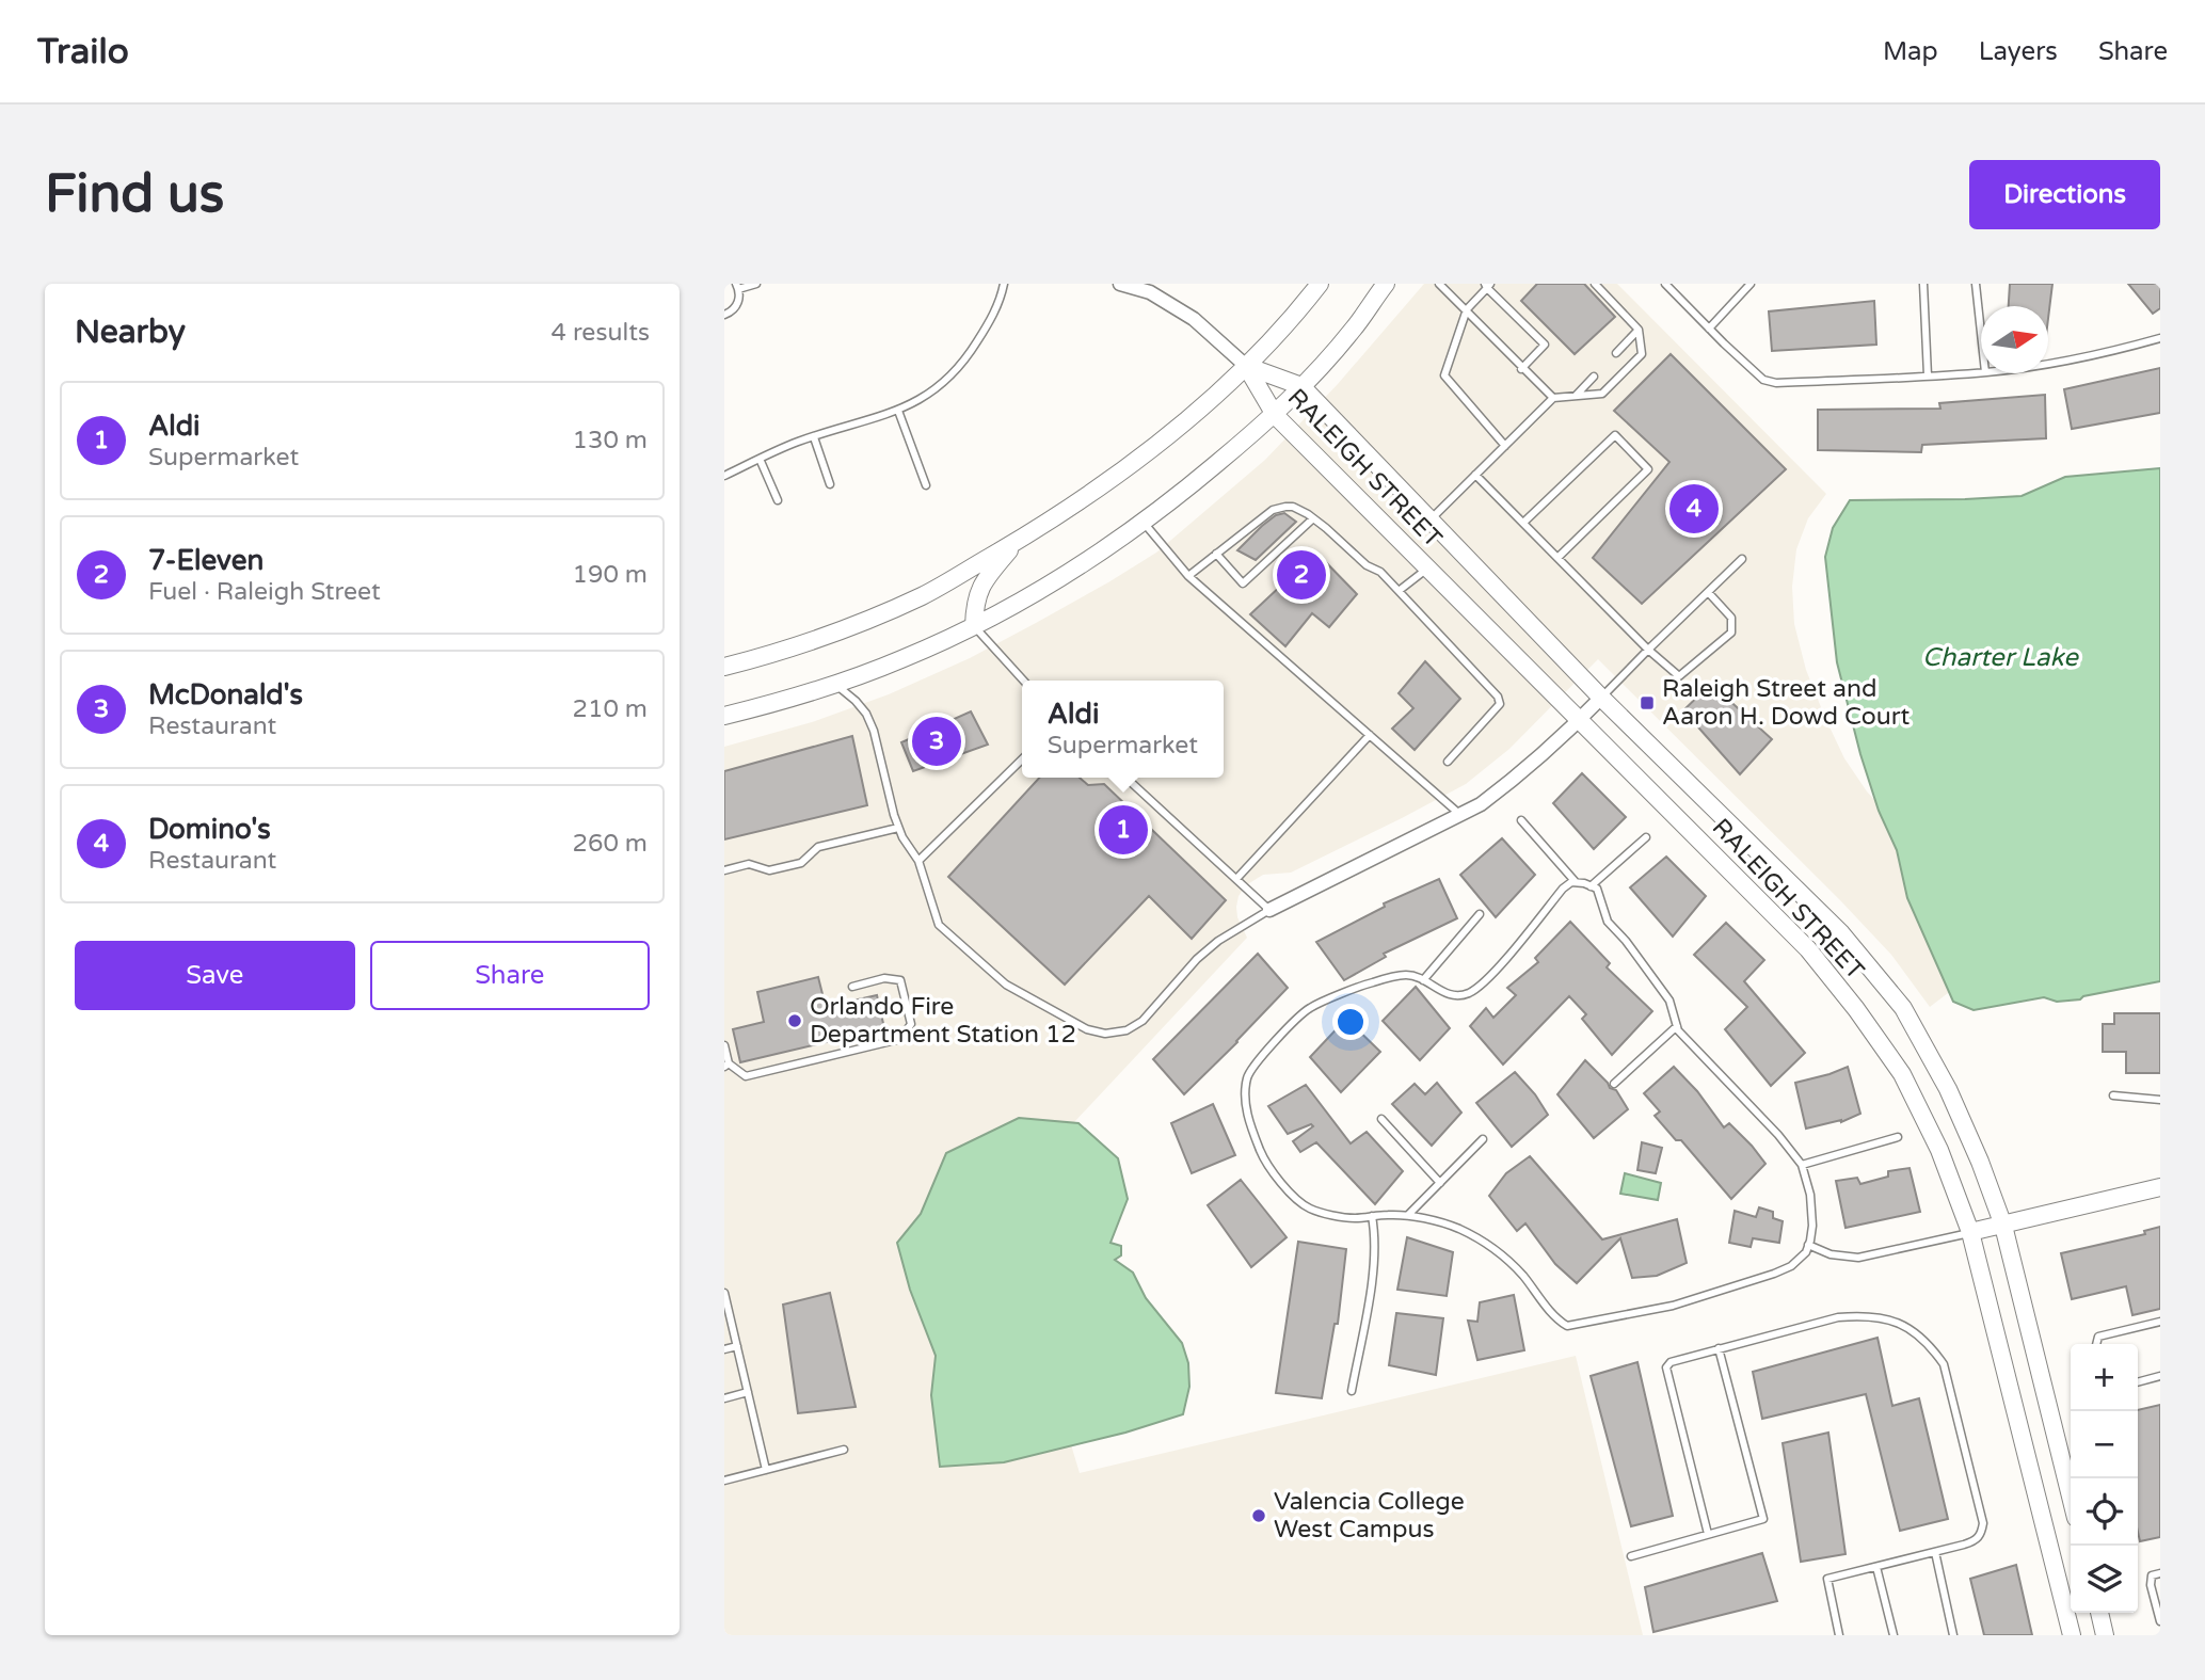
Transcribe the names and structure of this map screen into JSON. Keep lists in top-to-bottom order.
{
  "streets": {
    "street": ["RALEIGH STREET"]
  },
  "water": ["Charter Lake"],
  "places": {
    "transit": ["Raleigh Street and Aaron H. Dowd Court"],
    "other": ["Orlando Fire Department Station 12", "Valencia College West Campus"]
  },
  "north": "right",
  "page": {
    "header": "Trailo",
    "nav": ["Map", "Layers", "Share"],
    "buttons": [
      "Directions",
      ["Save", "Share"]
    ],
    "title": "Find us",
    "heading": ["Nearby", "4 results"],
    "list": [
      {
        "mark": "1",
        "name": "Aldi",
        "note": "Supermarket",
        "value": "130 m"
      },
      {
        "mark": "2",
        "name": "7-Eleven",
        "note": "Fuel · Raleigh Street",
        "value": "190 m"
      },
      {
        "mark": "3",
        "name": "McDonald's",
        "note": "Restaurant",
        "value": "210 m"
      },
      {
        "mark": "4",
        "name": "Domino's",
        "note": "Restaurant",
        "value": "260 m"
      }
    ],
    "pins": [
      "4",
      "2",
      "3",
      "1"
    ],
    "popup": ["Aldi", "Supermarket"],
    "map_buttons": ["+", "−"]
  }
}
